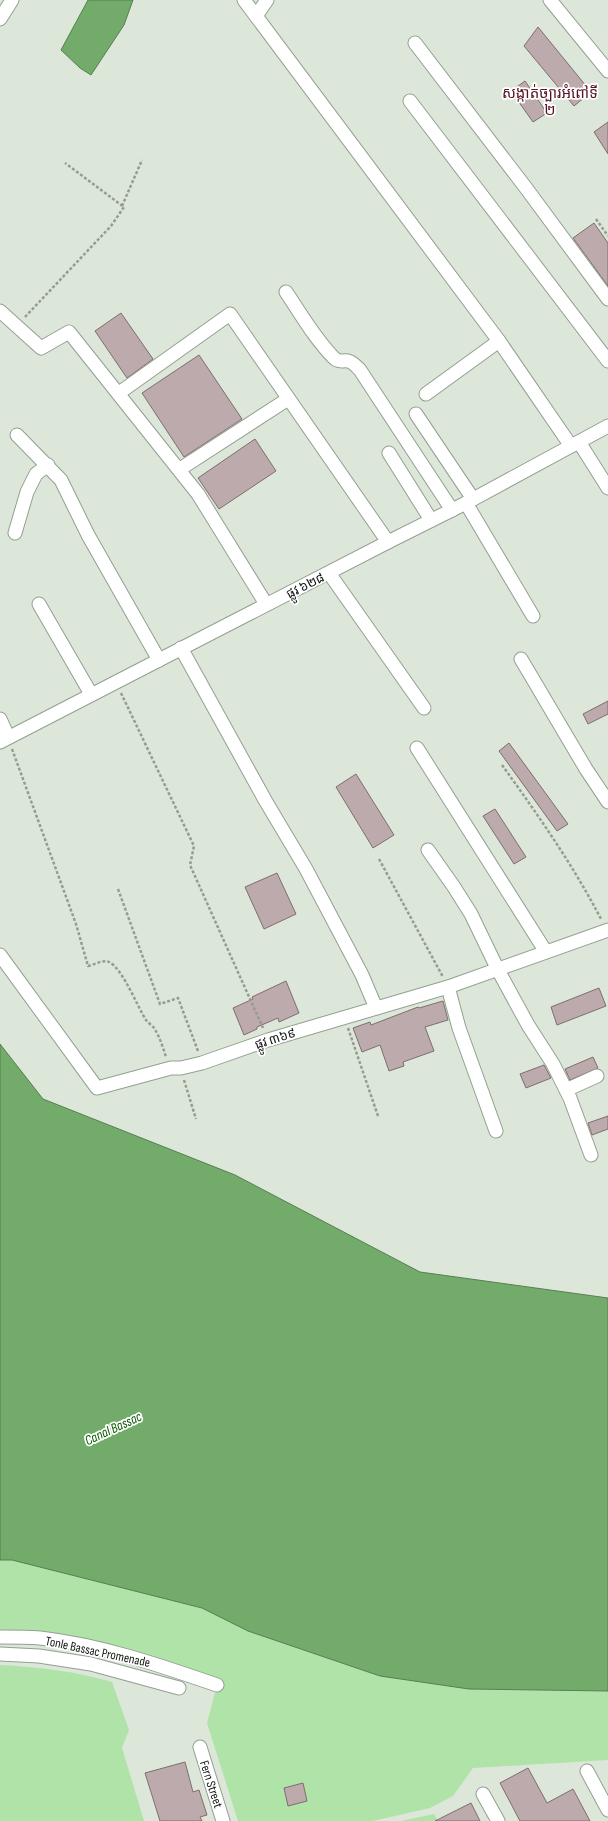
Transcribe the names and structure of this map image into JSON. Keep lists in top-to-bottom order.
{
  "streets": {
    "street": [
      "ផ្លូវ ៦២៨",
      "ផ្លូវ ៣៦៩",
      "Tonle Bassac Promenade",
      "Fern Street"
    ]
  },
  "districts": ["សង្កាត់ច្បារអំពៅទី ២"],
  "water": ["Canal Bassac"]
}
